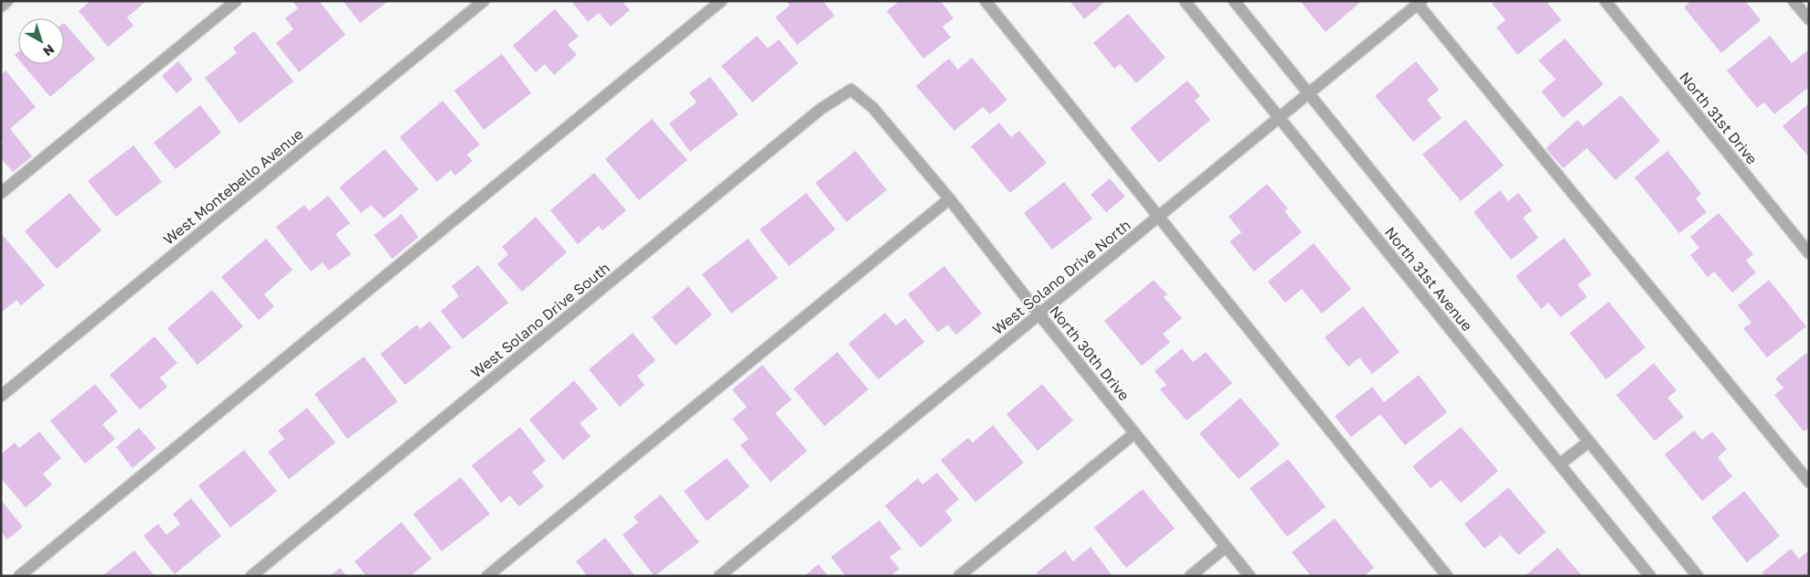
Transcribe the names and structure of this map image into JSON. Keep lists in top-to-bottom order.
{
  "streets": {
    "street": [
      "North 31st Drive",
      "West Montebello Avenue",
      "West Solano Drive North",
      "North 31st Avenue",
      "West Solano Drive South",
      "North 30th Drive"
    ]
  },
  "crossings": [
    ["West Solano Drive North", "North 31st Avenue"],
    ["West Solano Drive North", "North 30th Drive"],
    ["West Solano Drive South", "North 30th Drive"]
  ],
  "north": "bottom right"
}
